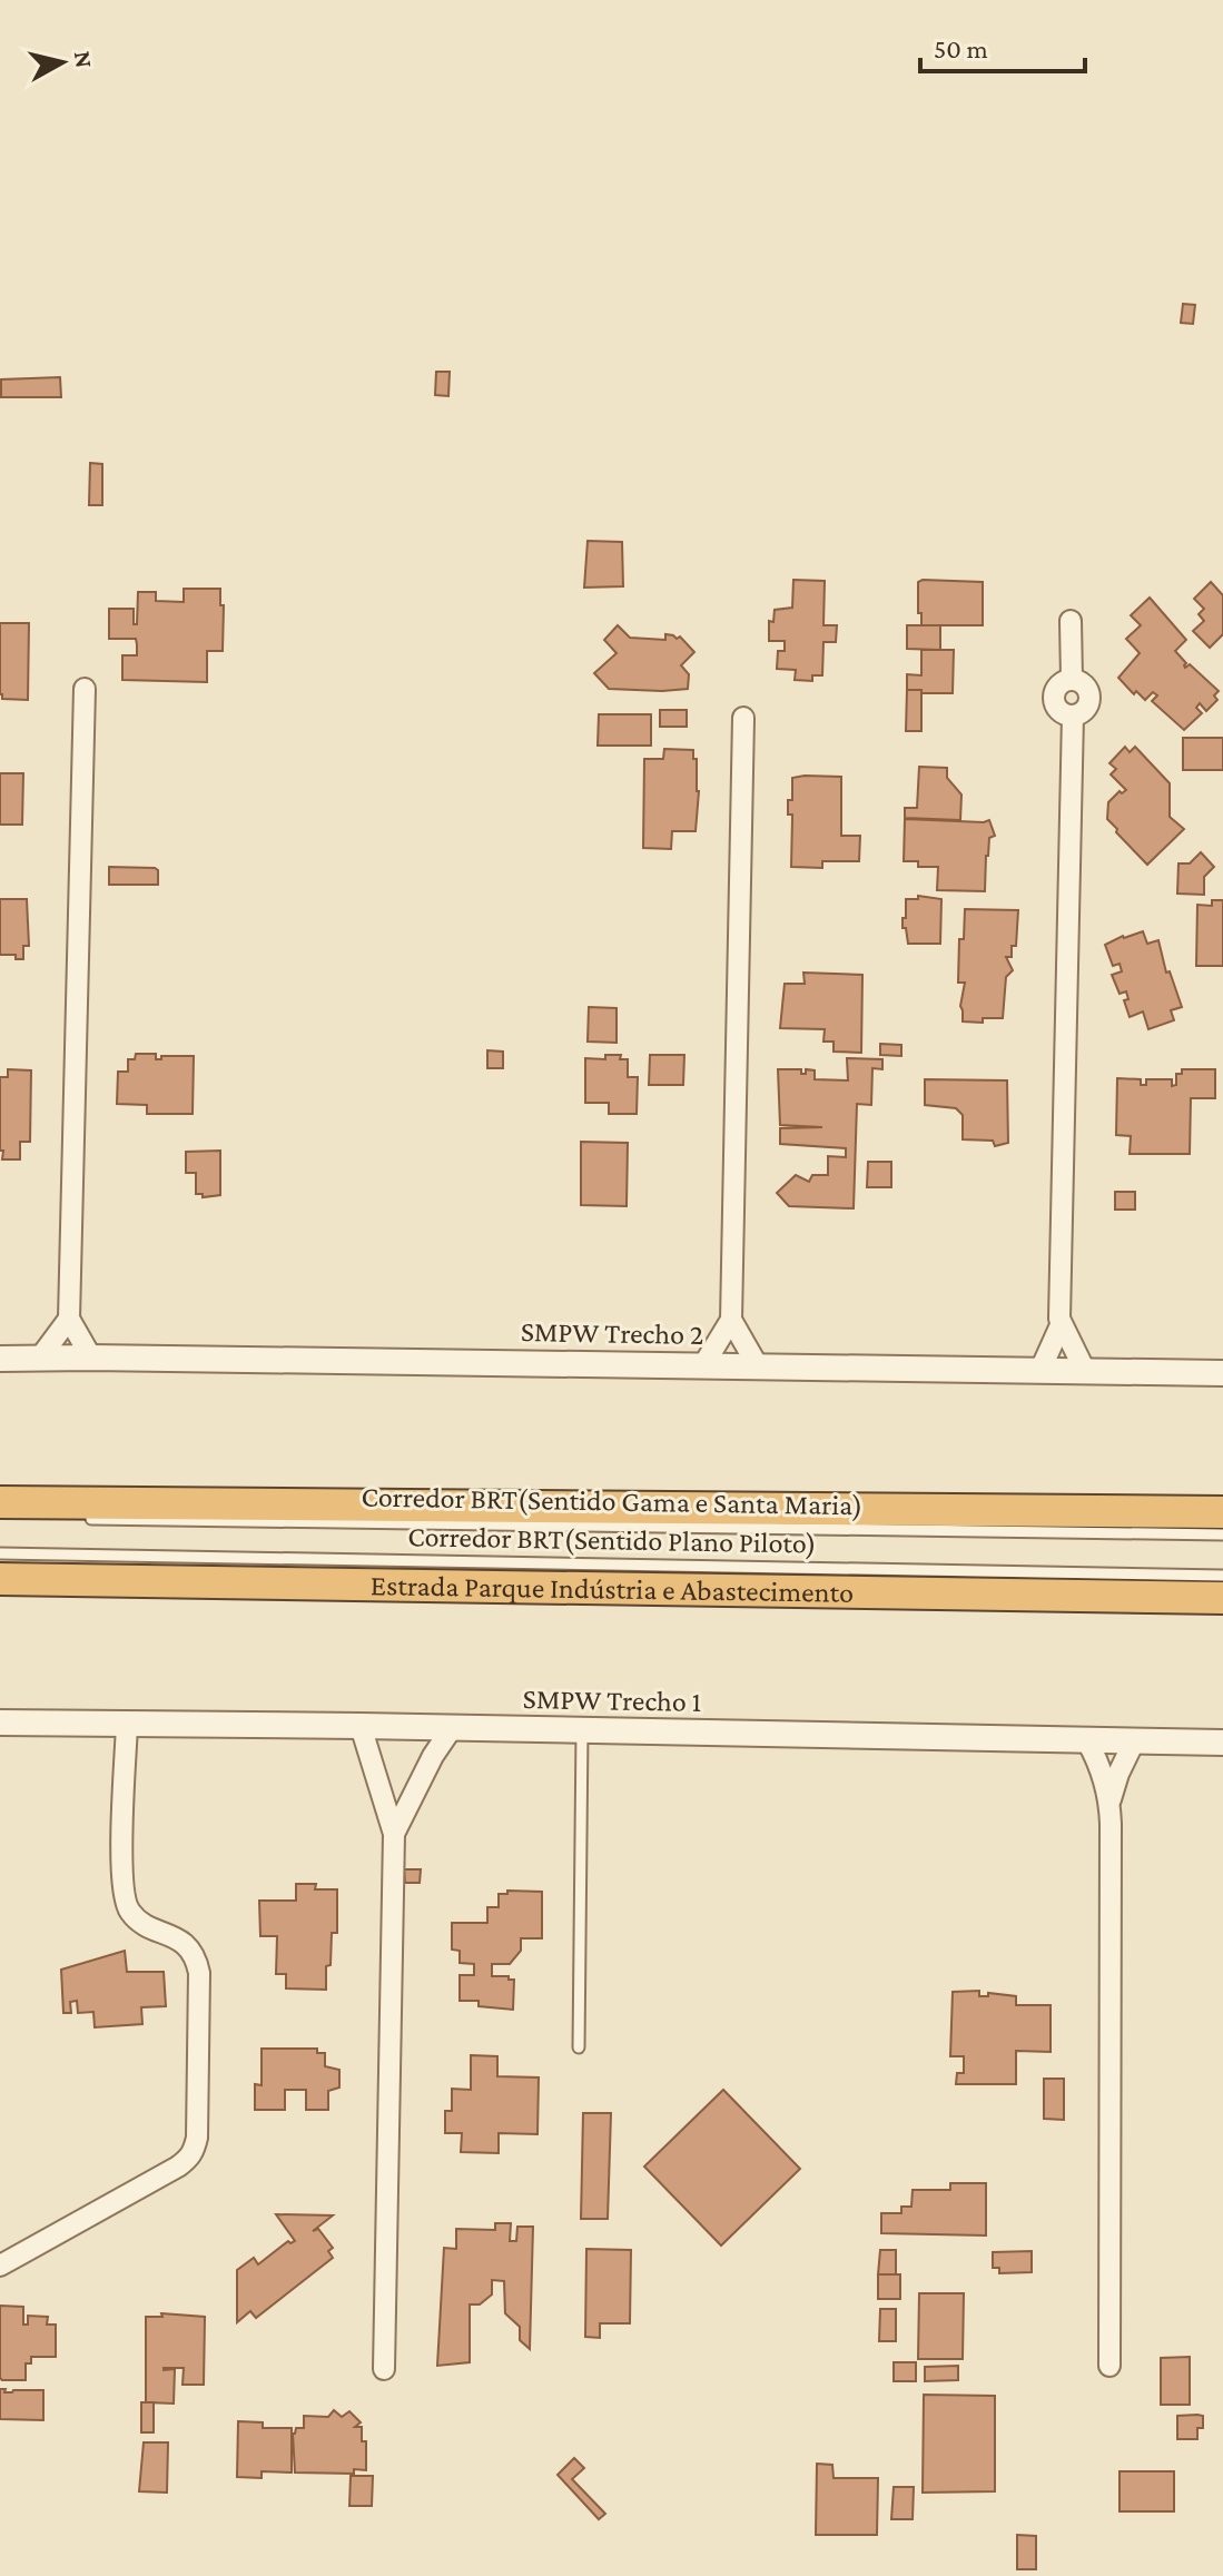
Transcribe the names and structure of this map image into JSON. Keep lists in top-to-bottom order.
{
  "streets": {
    "highway": ["Estrada Parque Indústria e Abastecimento"],
    "street": ["SMPW Trecho 2", "SMPW Trecho 1"],
    "lane": ["Corredor BRT(Sentido Gama e Santa Maria)", "Corredor BRT(Sentido Plano Piloto)"]
  },
  "scale_bar": "50 m",
  "north": "right"
}
